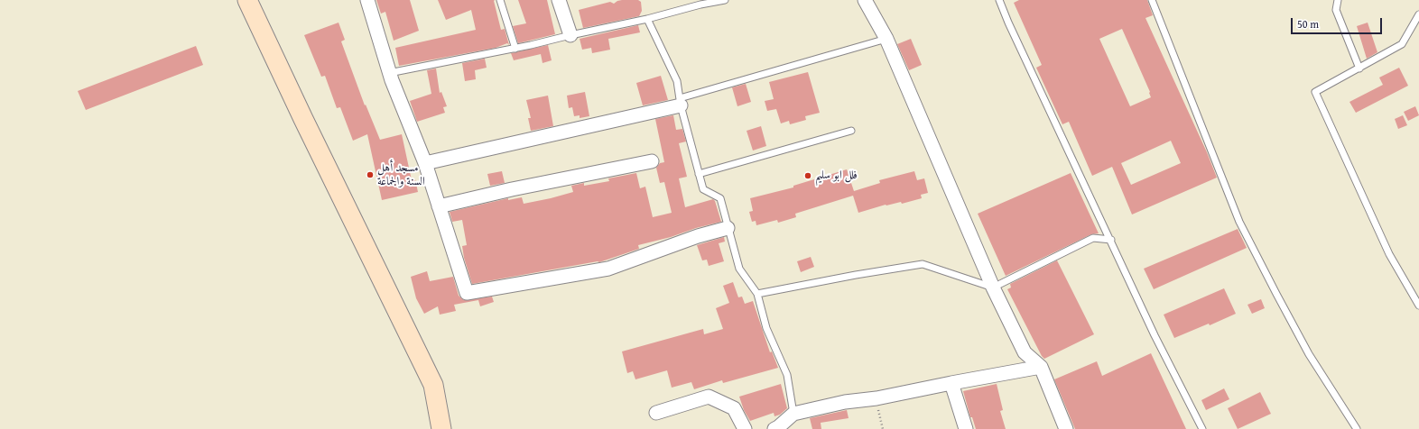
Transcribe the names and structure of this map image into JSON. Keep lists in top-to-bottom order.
{
  "places": ["مسجد أهل السنة والجماعة", "فلل ابو سليم"],
  "scale_bar": "50 m"
}
